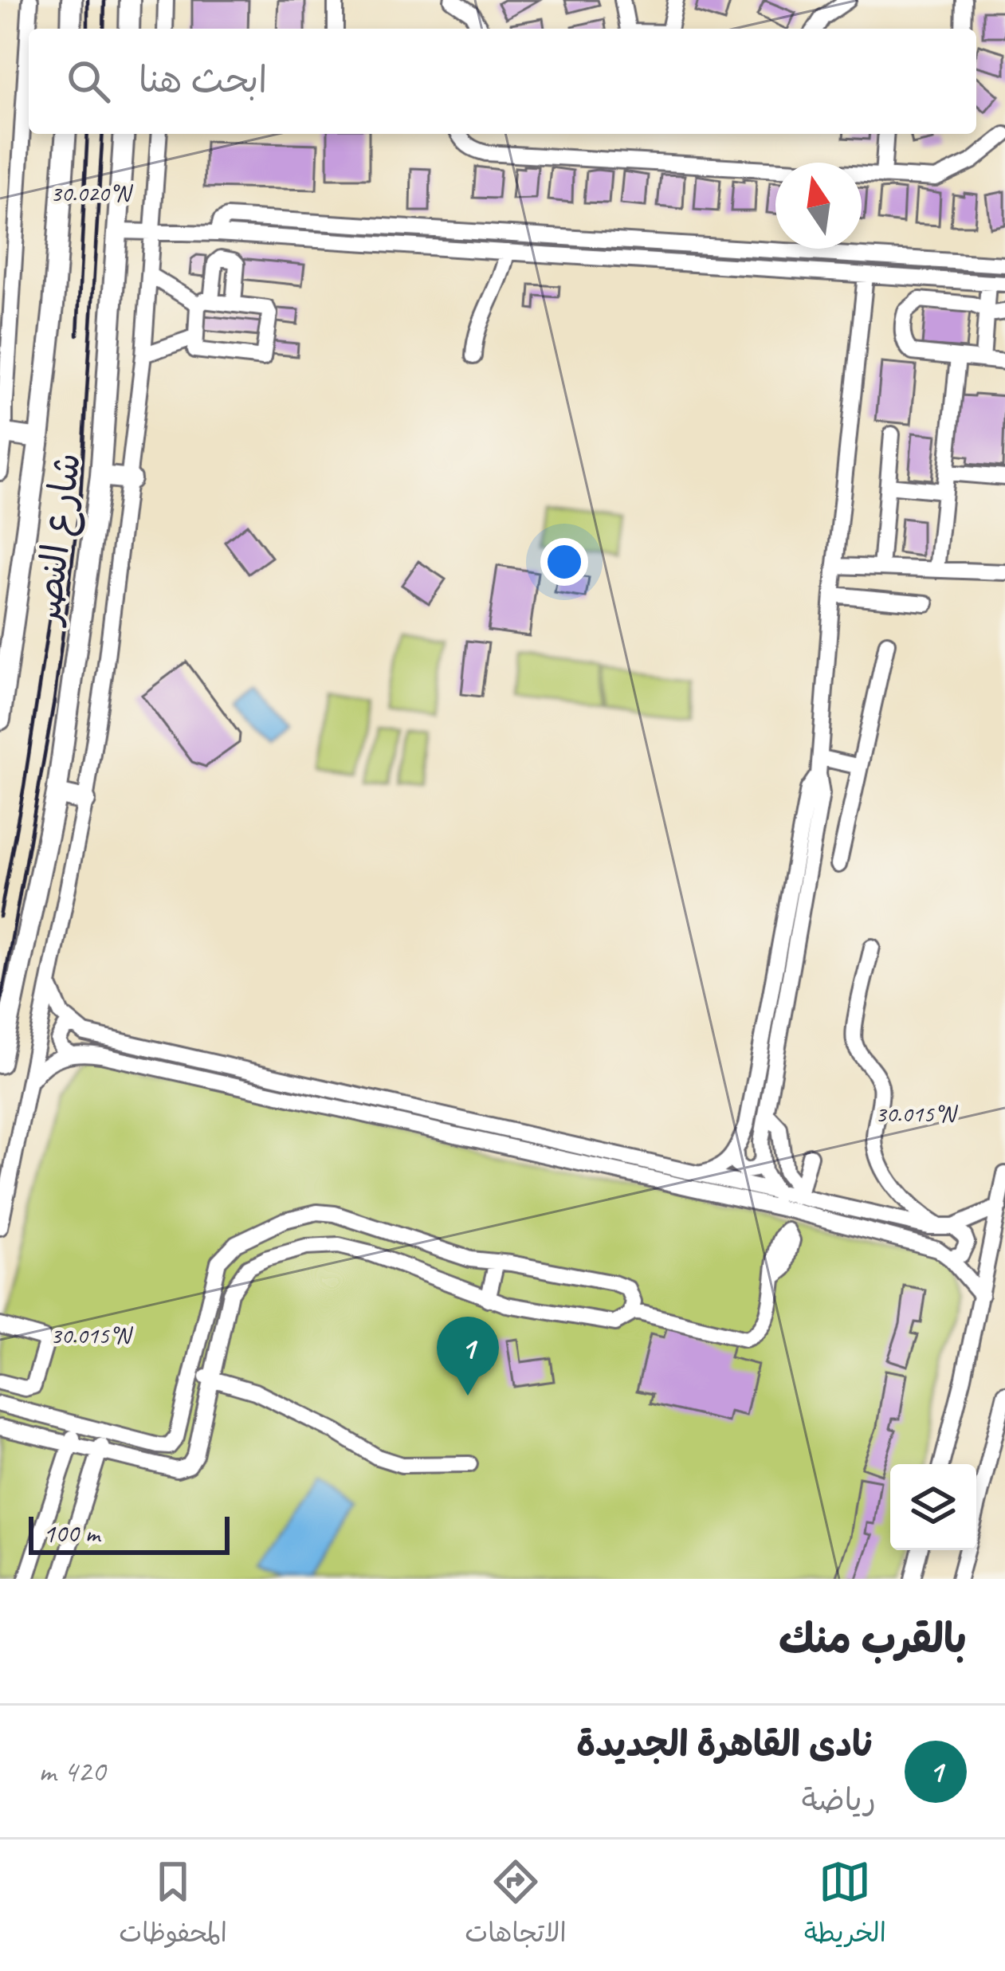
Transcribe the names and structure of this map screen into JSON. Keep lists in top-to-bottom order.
{
  "streets": {
    "main road": ["شارع النصر"]
  },
  "scale_bar": "100 m",
  "north": "top",
  "page": {
    "search": "ابحث هنا",
    "pins": "1",
    "scale": "100 m",
    "heading": "بالقرب منك",
    "list": [
      {
        "mark": "1",
        "name": "نادى القاهرة الجديدة",
        "note": "رياضة",
        "value": "420 m"
      }
    ],
    "nav": ["الخريطة", "الاتجاهات", "المحفوظات"]
  },
  "coordinates": ["30.020°N", "30.015°N"]
}
